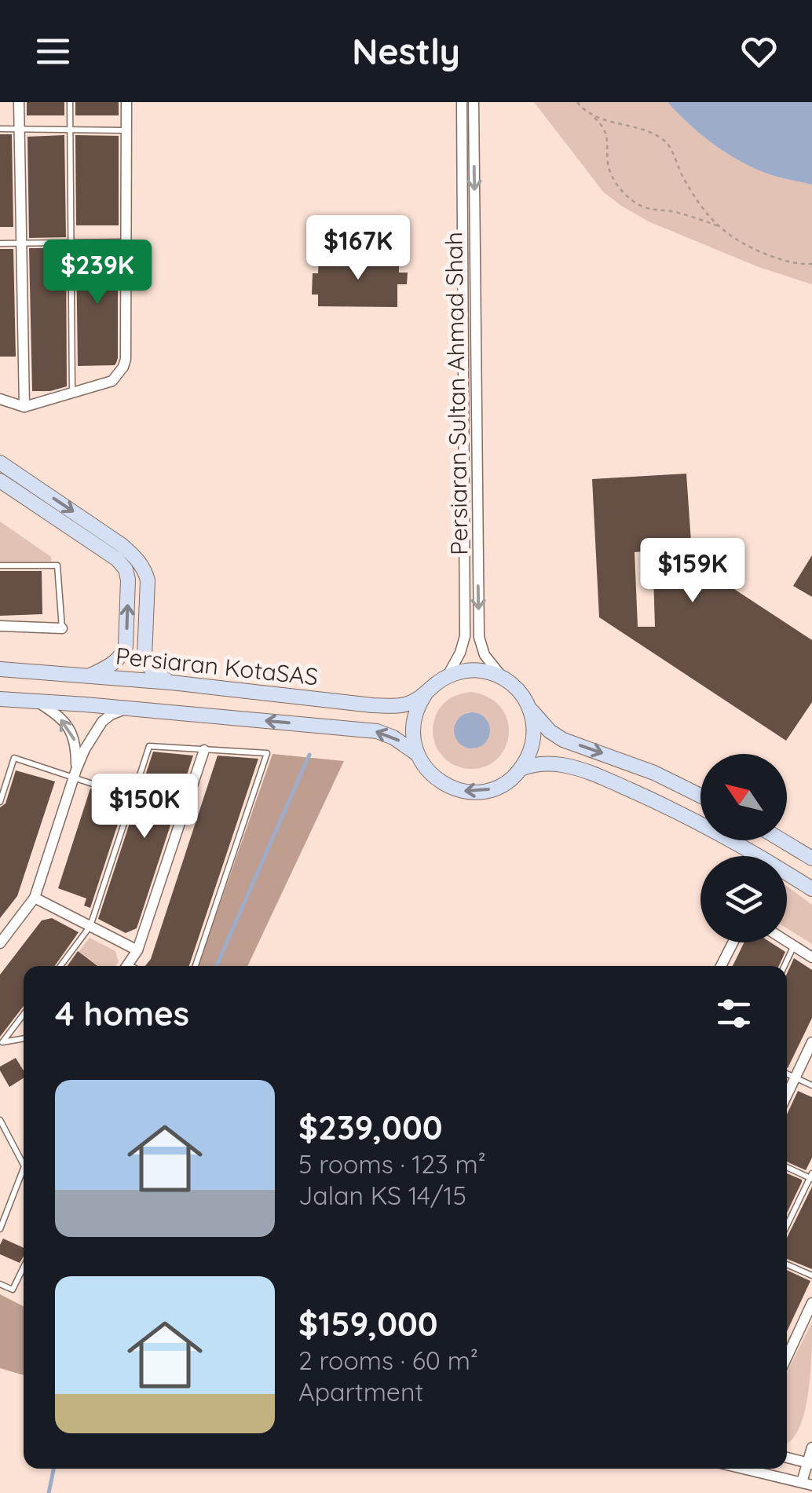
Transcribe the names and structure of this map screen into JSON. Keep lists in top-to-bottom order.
{
  "streets": {
    "main road": ["Persiaran KotaSAS"],
    "street": ["Persiaran Sultan Ahmad Shah"]
  },
  "crossings": [
    ["Persiaran Sultan Ahmad Shah", "Persiaran KotaSAS"]
  ],
  "north": "top left",
  "page": {
    "header": "Nestly",
    "price": [
      "$167K",
      "$239K",
      "$159K",
      "$150K"
    ],
    "heading": "4 homes",
    "list": [
      {
        "name": "$239,000",
        "note": "5 rooms · 123 m² · Jalan KS 14/15"
      },
      {
        "name": "$159,000",
        "note": "2 rooms · 60 m² · Apartment"
      }
    ]
  }
}
